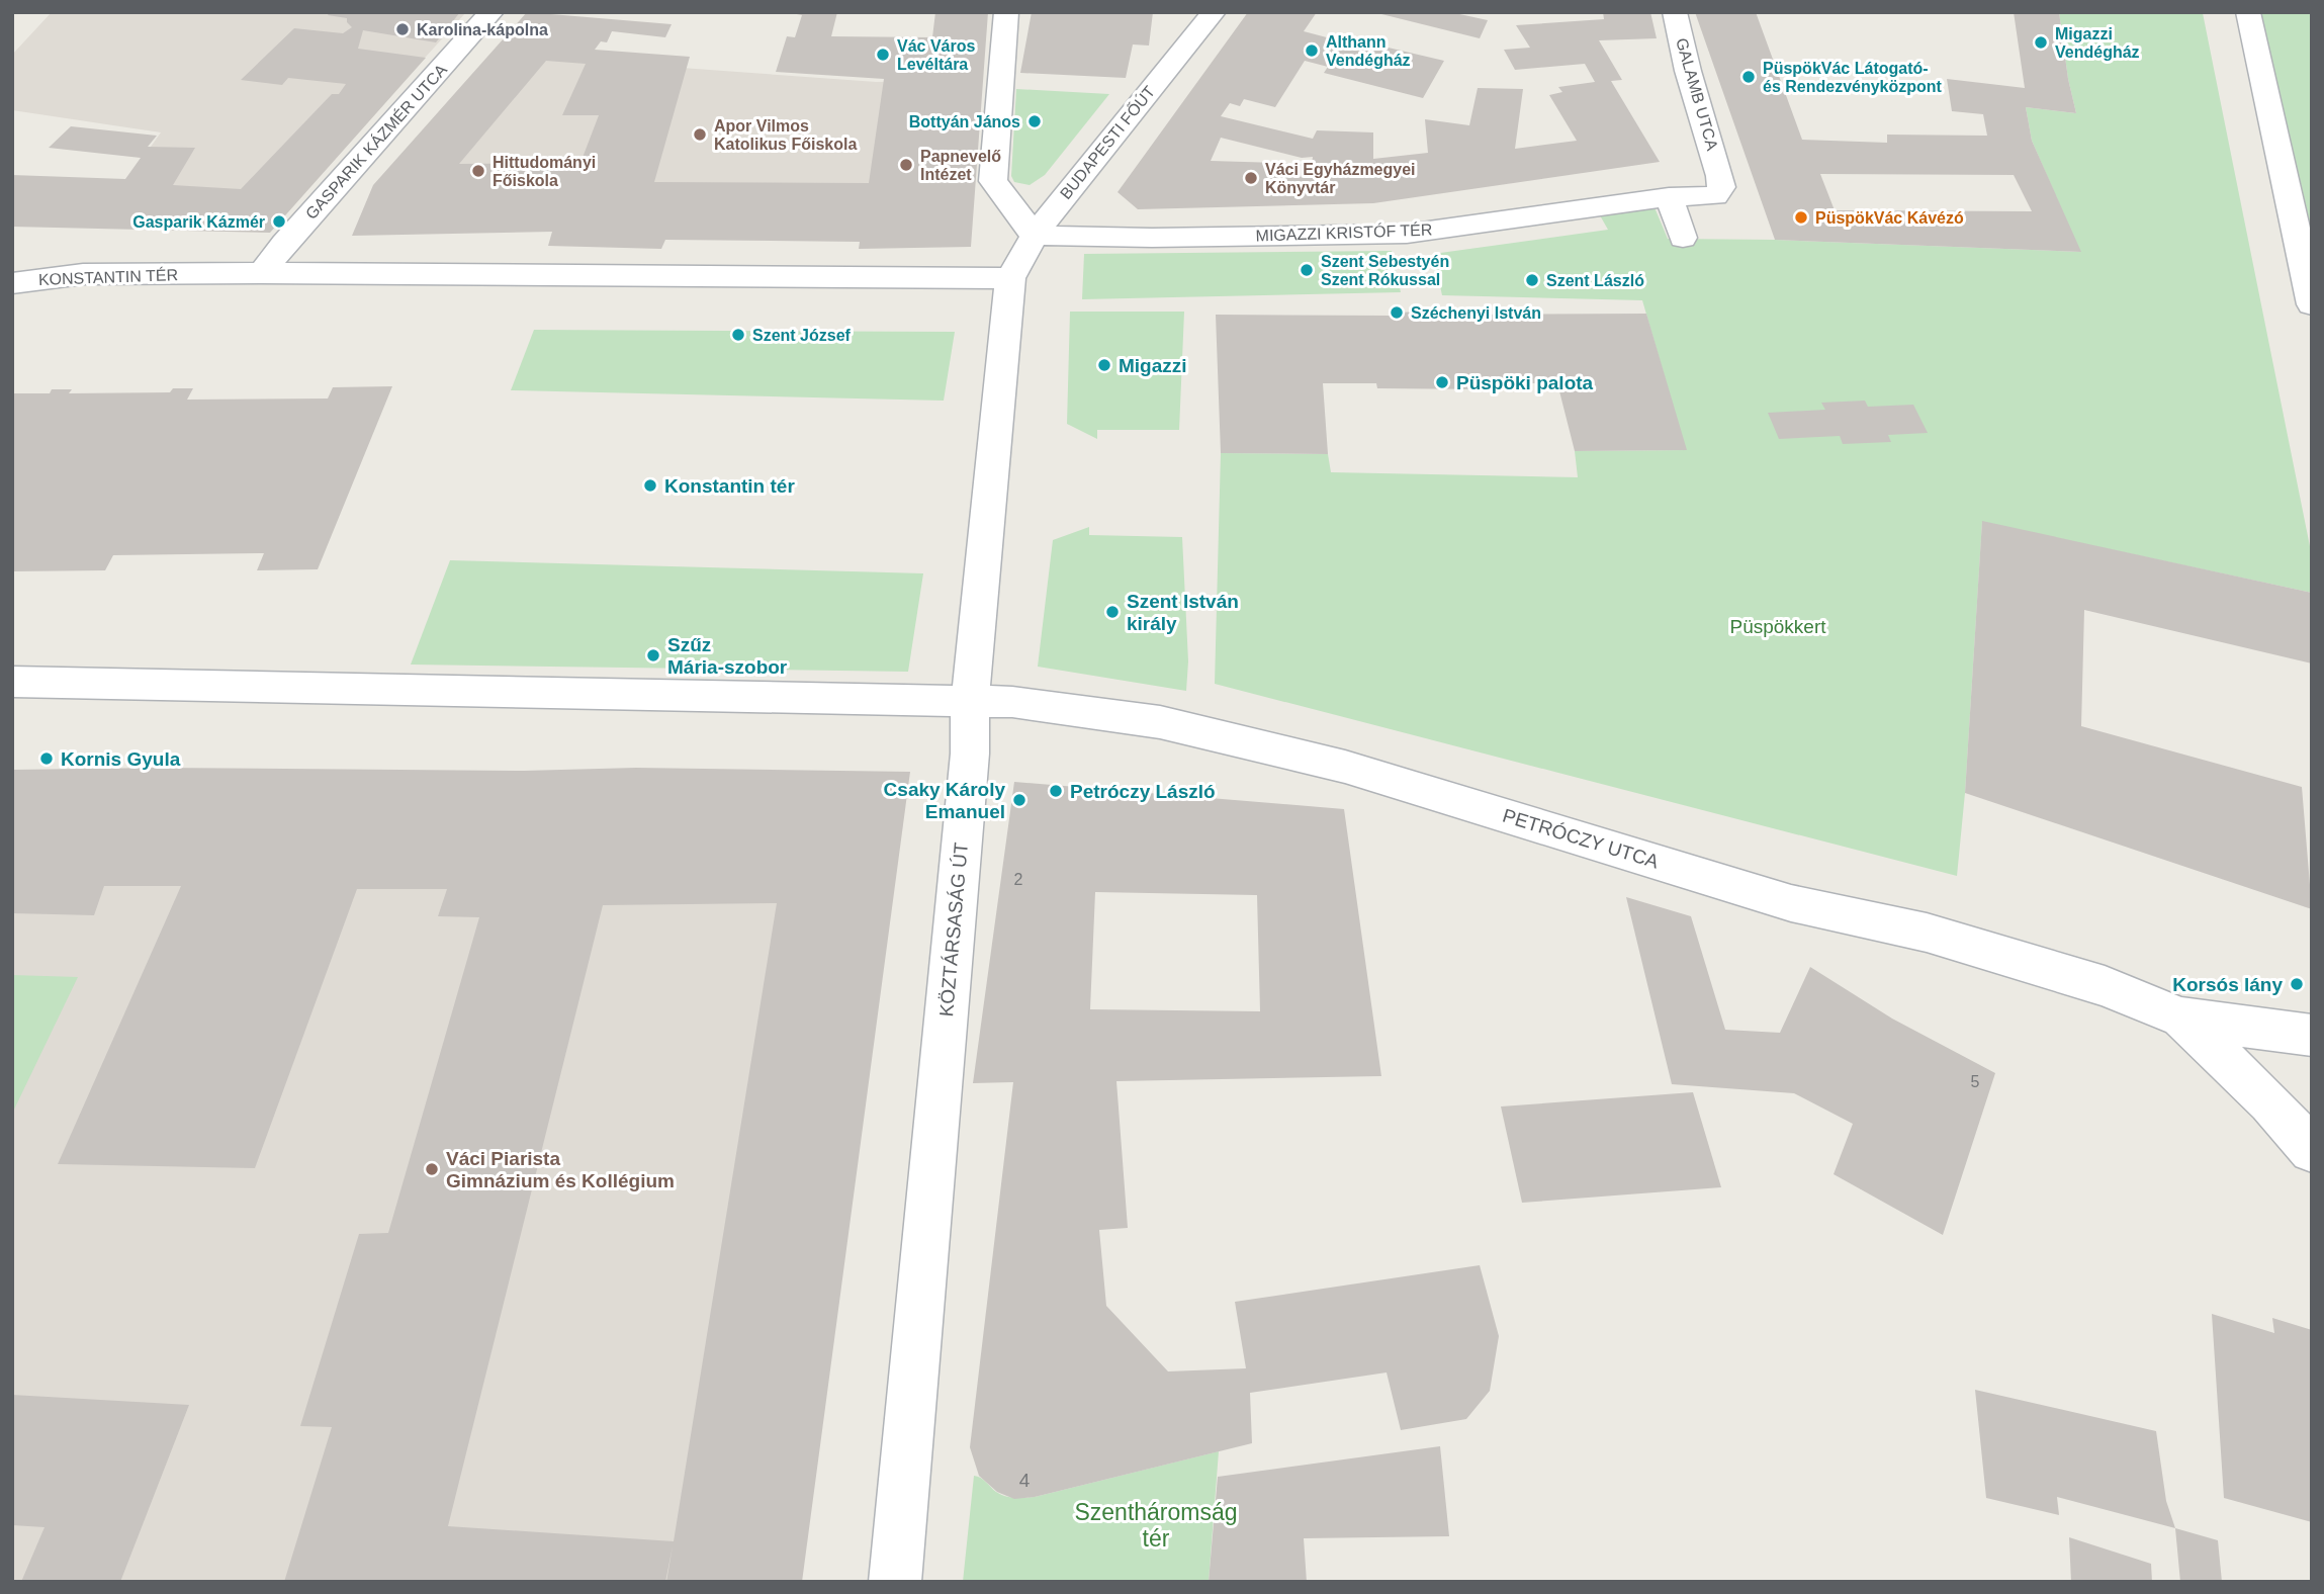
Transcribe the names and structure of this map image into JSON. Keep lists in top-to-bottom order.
{
  "streets": {
    "street": [
      "GALAMB UTCA",
      "GASPARIK KÁZMÉR UTCA",
      "BUDAPESTI FŐÚT",
      "MIGAZZI KRISTÓF TÉR",
      "KONSTANTIN TÉR",
      "PETRÓCZY UTCA",
      "KÖZTÁRSASÁG ÚT"
    ]
  },
  "crossings": [
    ["GALAMB UTCA", "MIGAZZI KRISTÓF TÉR"],
    ["GASPARIK KÁZMÉR UTCA", "KONSTANTIN TÉR"],
    ["BUDAPESTI FŐÚT", "MIGAZZI KRISTÓF TÉR"],
    ["BUDAPESTI FŐÚT", "KONSTANTIN TÉR"],
    ["BUDAPESTI FŐÚT", "KÖZTÁRSASÁG ÚT"],
    ["KONSTANTIN TÉR", "KÖZTÁRSASÁG ÚT"],
    ["PETRÓCZY UTCA", "KÖZTÁRSASÁG ÚT"]
  ],
  "parks": ["Püspökkert", "Szentháromság tér"],
  "places": [
    "Karolina-kápolna",
    "Migazzi Vendégház",
    "Althann Vendégház",
    "Vác Város Levéltára",
    "PüspökVác Látogató- és Rendezvényközpont",
    "Bottyán János",
    "Apor Vilmos Katolikus Főiskola",
    "Papnevelő Intézet",
    "Hittudományi Főiskola",
    "Váci Egyházmegyei Könyvtár",
    "PüspökVác Kávézó",
    "Gasparik Kázmér",
    "Szent Sebestyén Szent Rókussal",
    "Szent László",
    "Széchenyi István",
    "Szent József",
    "Migazzi",
    "Püspöki palota",
    "Konstantin tér",
    "Szent István király",
    "Szűz Mária-szobor",
    "Kornis Gyula",
    "Petróczy László",
    "Csaky Károly Emanuel",
    "Korsós lány",
    "Váci Piarista Gimnázium és Kollégium"
  ],
  "house_numbers": ["2", "5", "4"]
}
